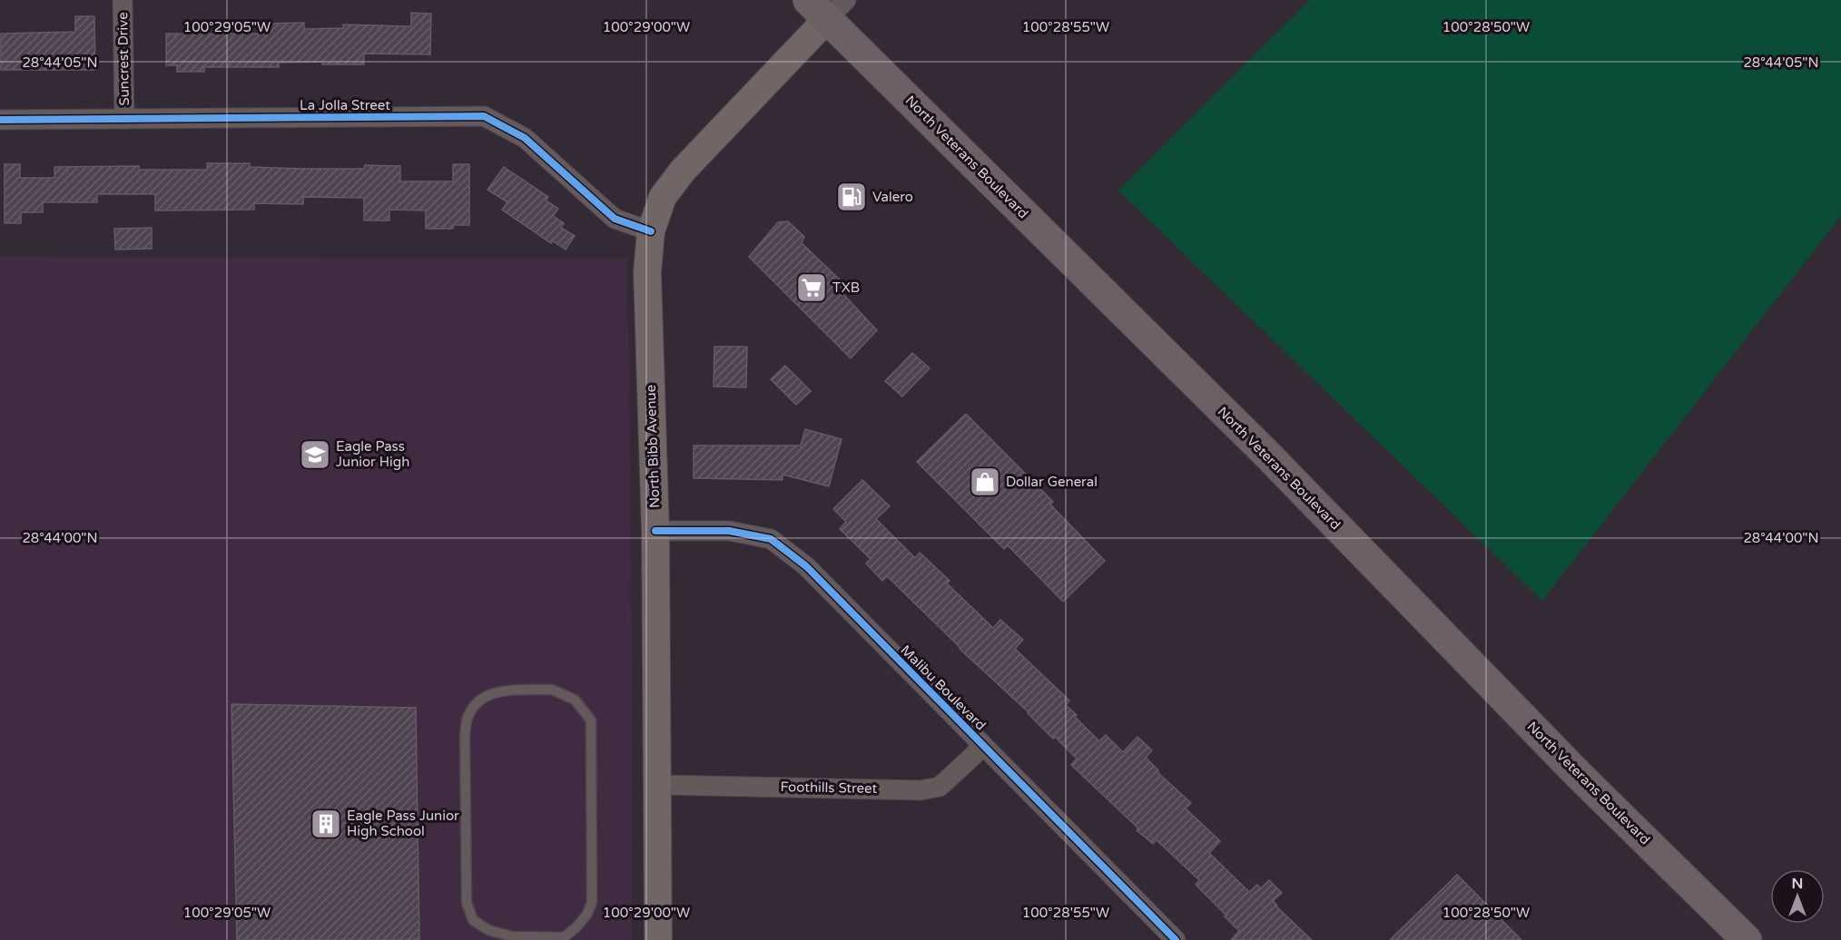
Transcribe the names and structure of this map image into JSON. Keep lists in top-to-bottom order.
{
  "streets": {
    "highway": ["North Veterans Boulevard"],
    "main road": ["North Bibb Avenue"],
    "street": [
      "Suncrest Drive",
      "La Jolla Street",
      "Malibu Boulevard",
      "Foothills Street"
    ]
  },
  "crossings": [
    ["Suncrest Drive", "La Jolla Street"],
    ["La Jolla Street", "North Bibb Avenue"],
    ["North Veterans Boulevard", "North Bibb Avenue"],
    ["North Bibb Avenue", "Malibu Boulevard"],
    ["North Bibb Avenue", "Foothills Street"],
    ["Malibu Boulevard", "Foothills Street"]
  ],
  "places": {
    "fuel station": ["Valero"],
    "supermarket": ["TXB"],
    "school or university": ["Eagle Pass Junior High"],
    "shop": ["Dollar General"],
    "building": ["Eagle Pass Junior High School"]
  },
  "north": "top",
  "coordinates": [
    "100°29'05\"W",
    "100°29'00\"W",
    "100°28'55\"W",
    "100°28'50\"W",
    "28°44'05\"N",
    "28°44'00\"N"
  ]
}
